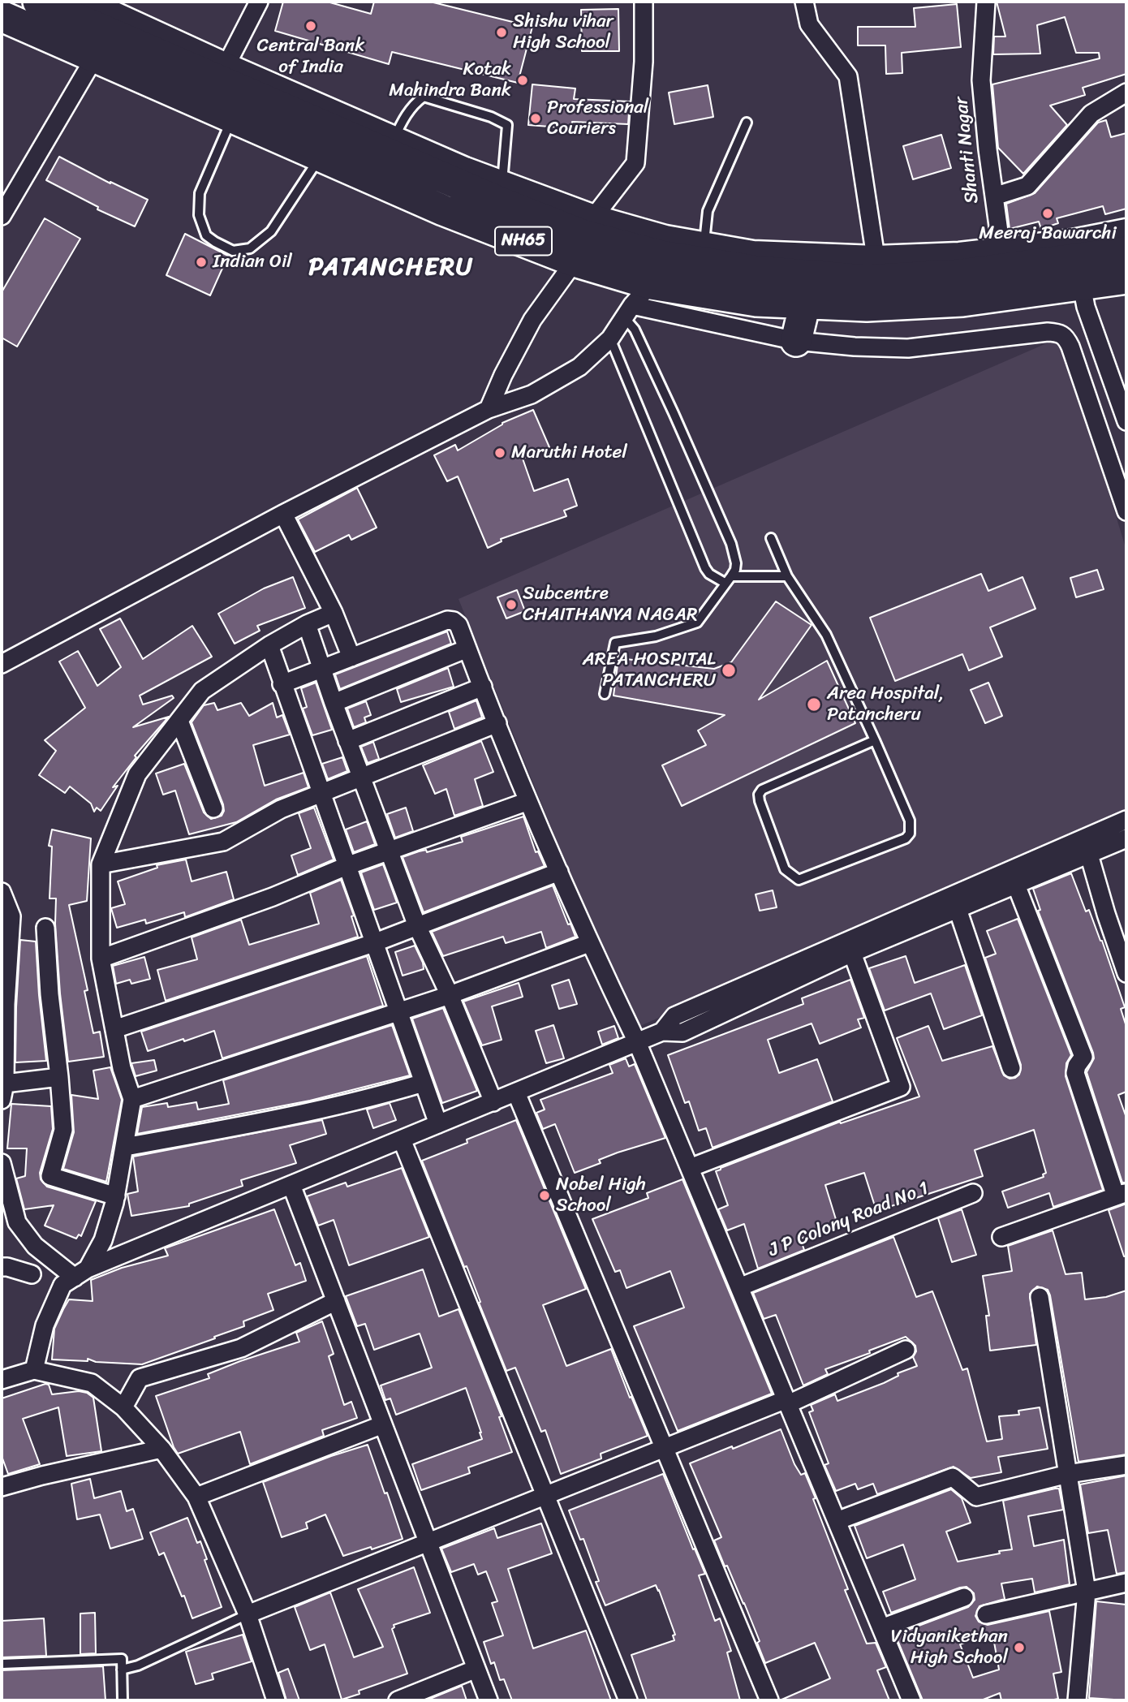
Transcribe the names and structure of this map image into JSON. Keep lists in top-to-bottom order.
{
  "streets": {
    "highway": ["NH65"],
    "street": ["Shanti Nagar", "J P Colony Road No 1"]
  },
  "districts": ["PATANCHERU"],
  "places": [
    "Central Bank of India",
    "Shishu vihar High School",
    "Kotak Mahindra Bank",
    "Professional Couriers",
    "Meeraj Bawarchi",
    "Indian Oil",
    "Maruthi Hotel",
    "Subcentre CHAITHANYA NAGAR",
    "AREA HOSPITAL PATANCHERU",
    "Area Hospital, Patancheru",
    "Nobel High School",
    "Vidyanikethan High School"
  ]
}
